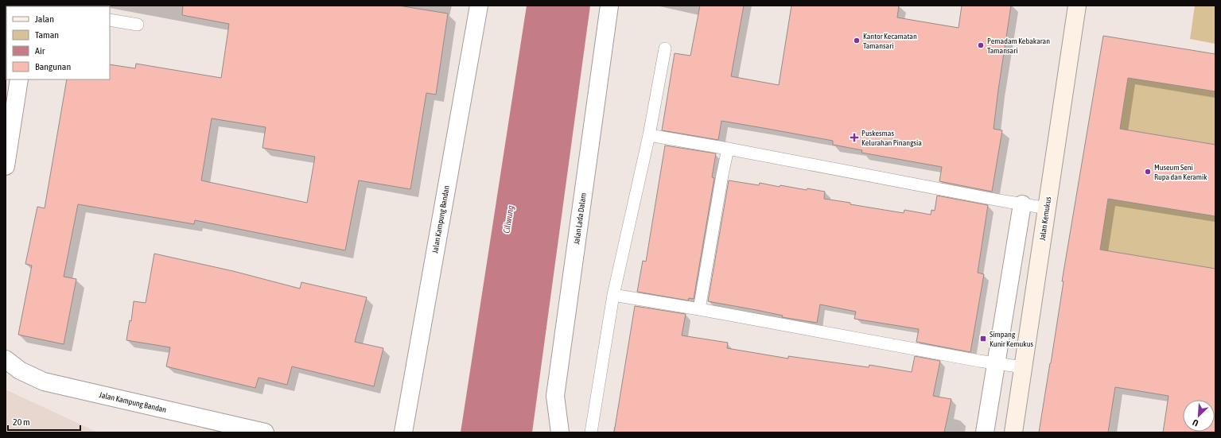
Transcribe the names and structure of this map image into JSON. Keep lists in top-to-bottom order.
{
  "streets": {
    "main road": ["Jalan Kemukus"],
    "street": ["Jalan Lada Dalam", "Jalan Kampung Bandan"]
  },
  "water": ["Ciliwung"],
  "places": {
    "other": ["Kantor Kecamatan Tamansari", "Pemadam Kebakaran Tamansari", "Museum Seni Rupa dan Keramik"],
    "health": ["Puskesmas Kelurahan Pinangsia"],
    "transit": ["Simpang Kunir Kemukus"]
  },
  "legend": [
    "Jalan",
    "Taman",
    "Air",
    "Bangunan"
  ],
  "scale_bar": "20 m",
  "north": "bottom left"
}
